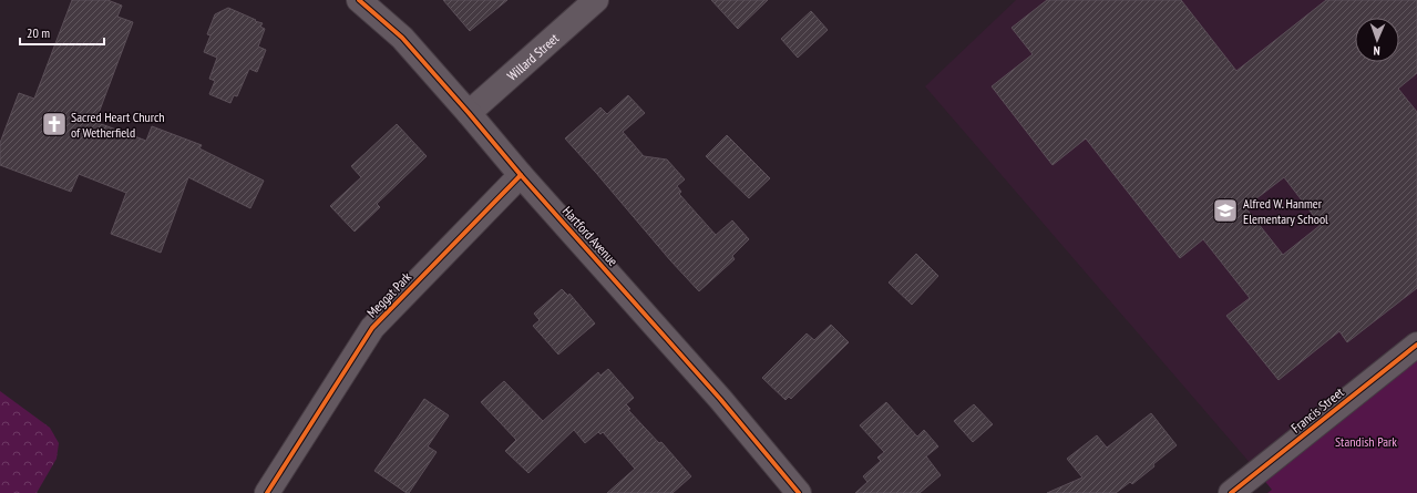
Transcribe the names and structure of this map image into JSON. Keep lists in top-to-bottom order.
{
  "streets": {
    "street": [
      "Willard Street",
      "Hartford Avenue",
      "Meggat Park",
      "Francis Street"
    ]
  },
  "crossings": [
    ["Willard Street", "Hartford Avenue"],
    ["Hartford Avenue", "Meggat Park"]
  ],
  "parks": ["Standish Park"],
  "places": {
    "church": ["Sacred Heart Church of Wetherfield"],
    "school or university": ["Alfred W. Hanmer Elementary School"]
  },
  "scale_bar": "20 m",
  "north": "bottom"
}
